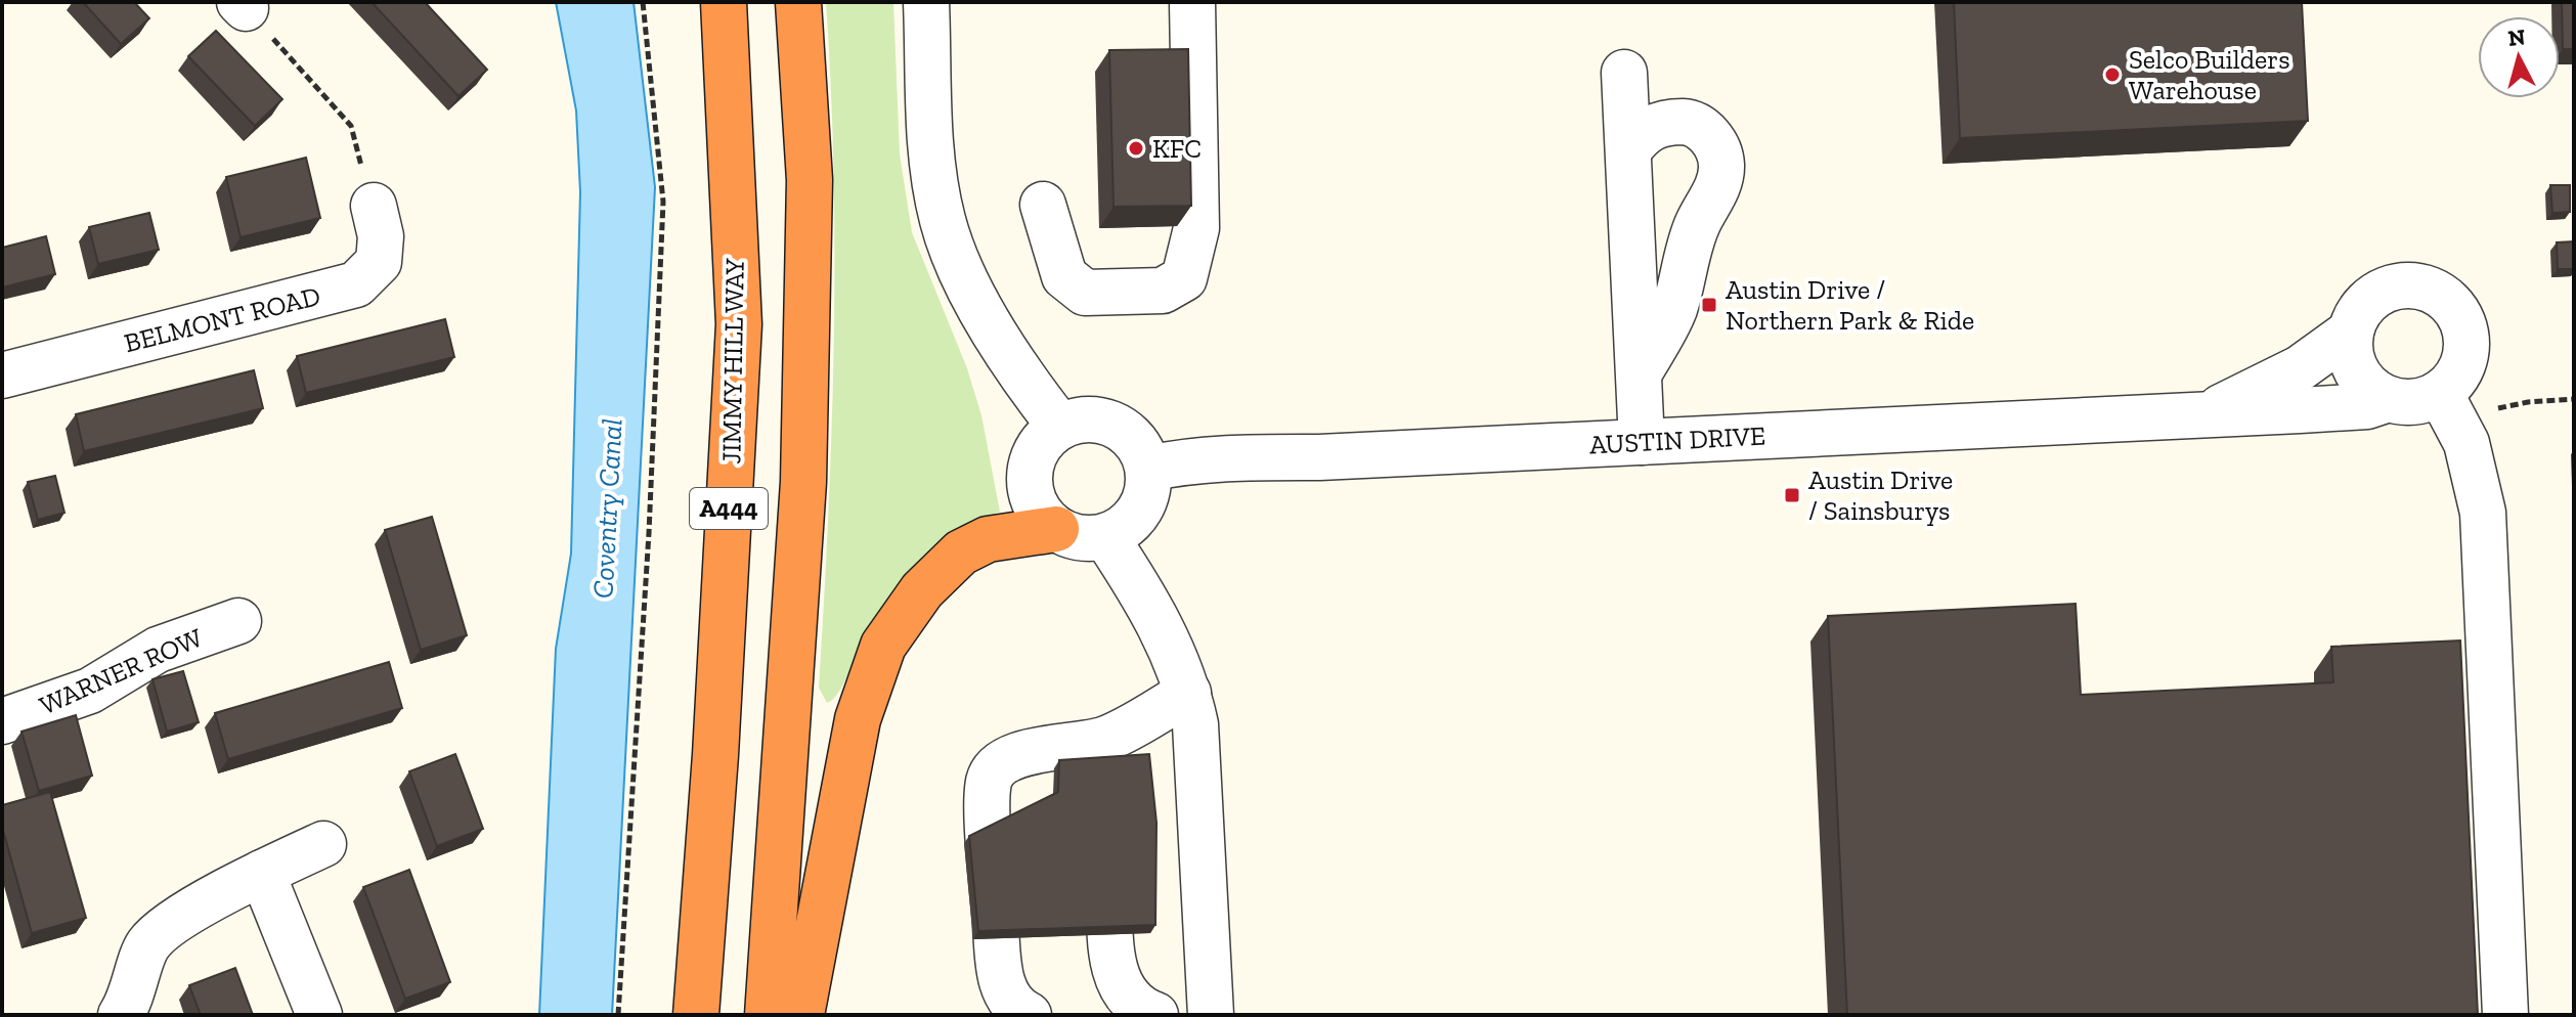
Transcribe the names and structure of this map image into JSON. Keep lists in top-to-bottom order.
{
  "streets": {
    "highway": ["JIMMY HILL WAY", "A444"],
    "street": ["BELMONT ROAD", "AUSTIN DRIVE", "WARNER ROW"]
  },
  "water": ["Coventry Canal"],
  "places": {
    "other": ["Selco Builders Warehouse", "KFC"],
    "transit": ["Austin Drive / Northern Park & Ride", "Austin Drive / Sainsburys"]
  },
  "north": "top"
}
